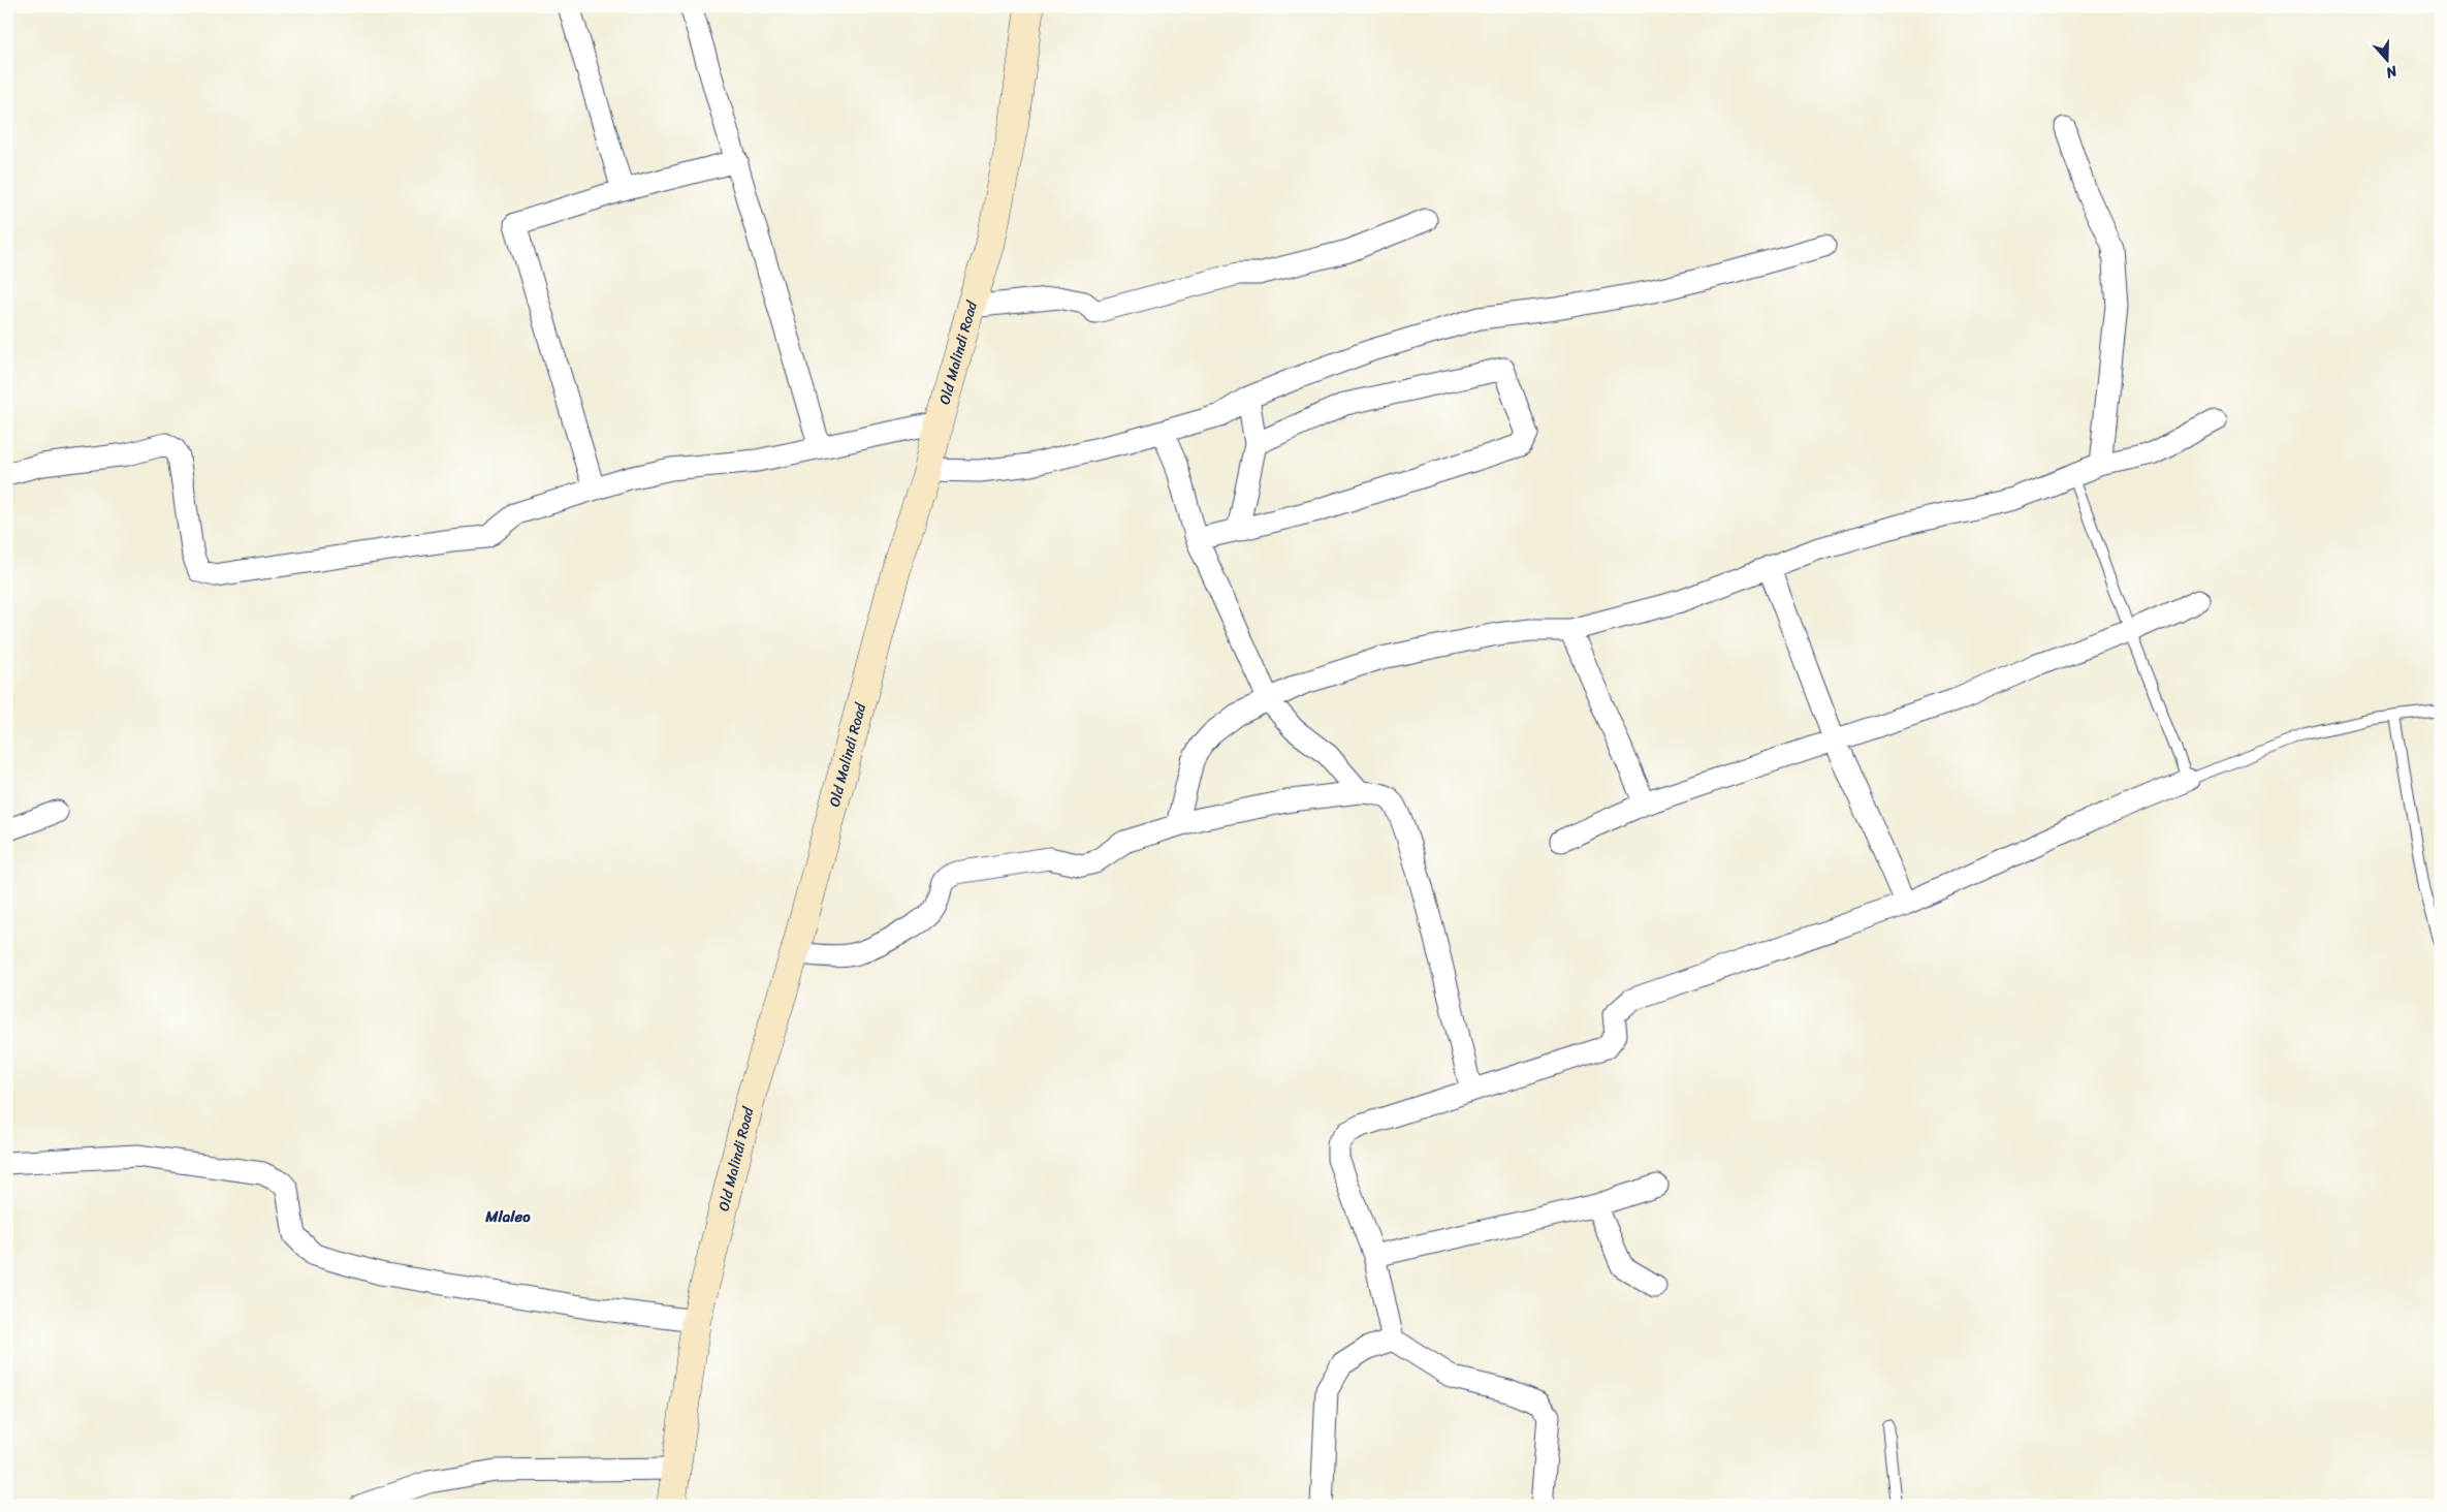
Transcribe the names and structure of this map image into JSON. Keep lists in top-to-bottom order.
{
  "streets": {
    "main road": ["Old Malindi Road"]
  },
  "districts": ["Mlaleo"],
  "north": "bottom"
}
